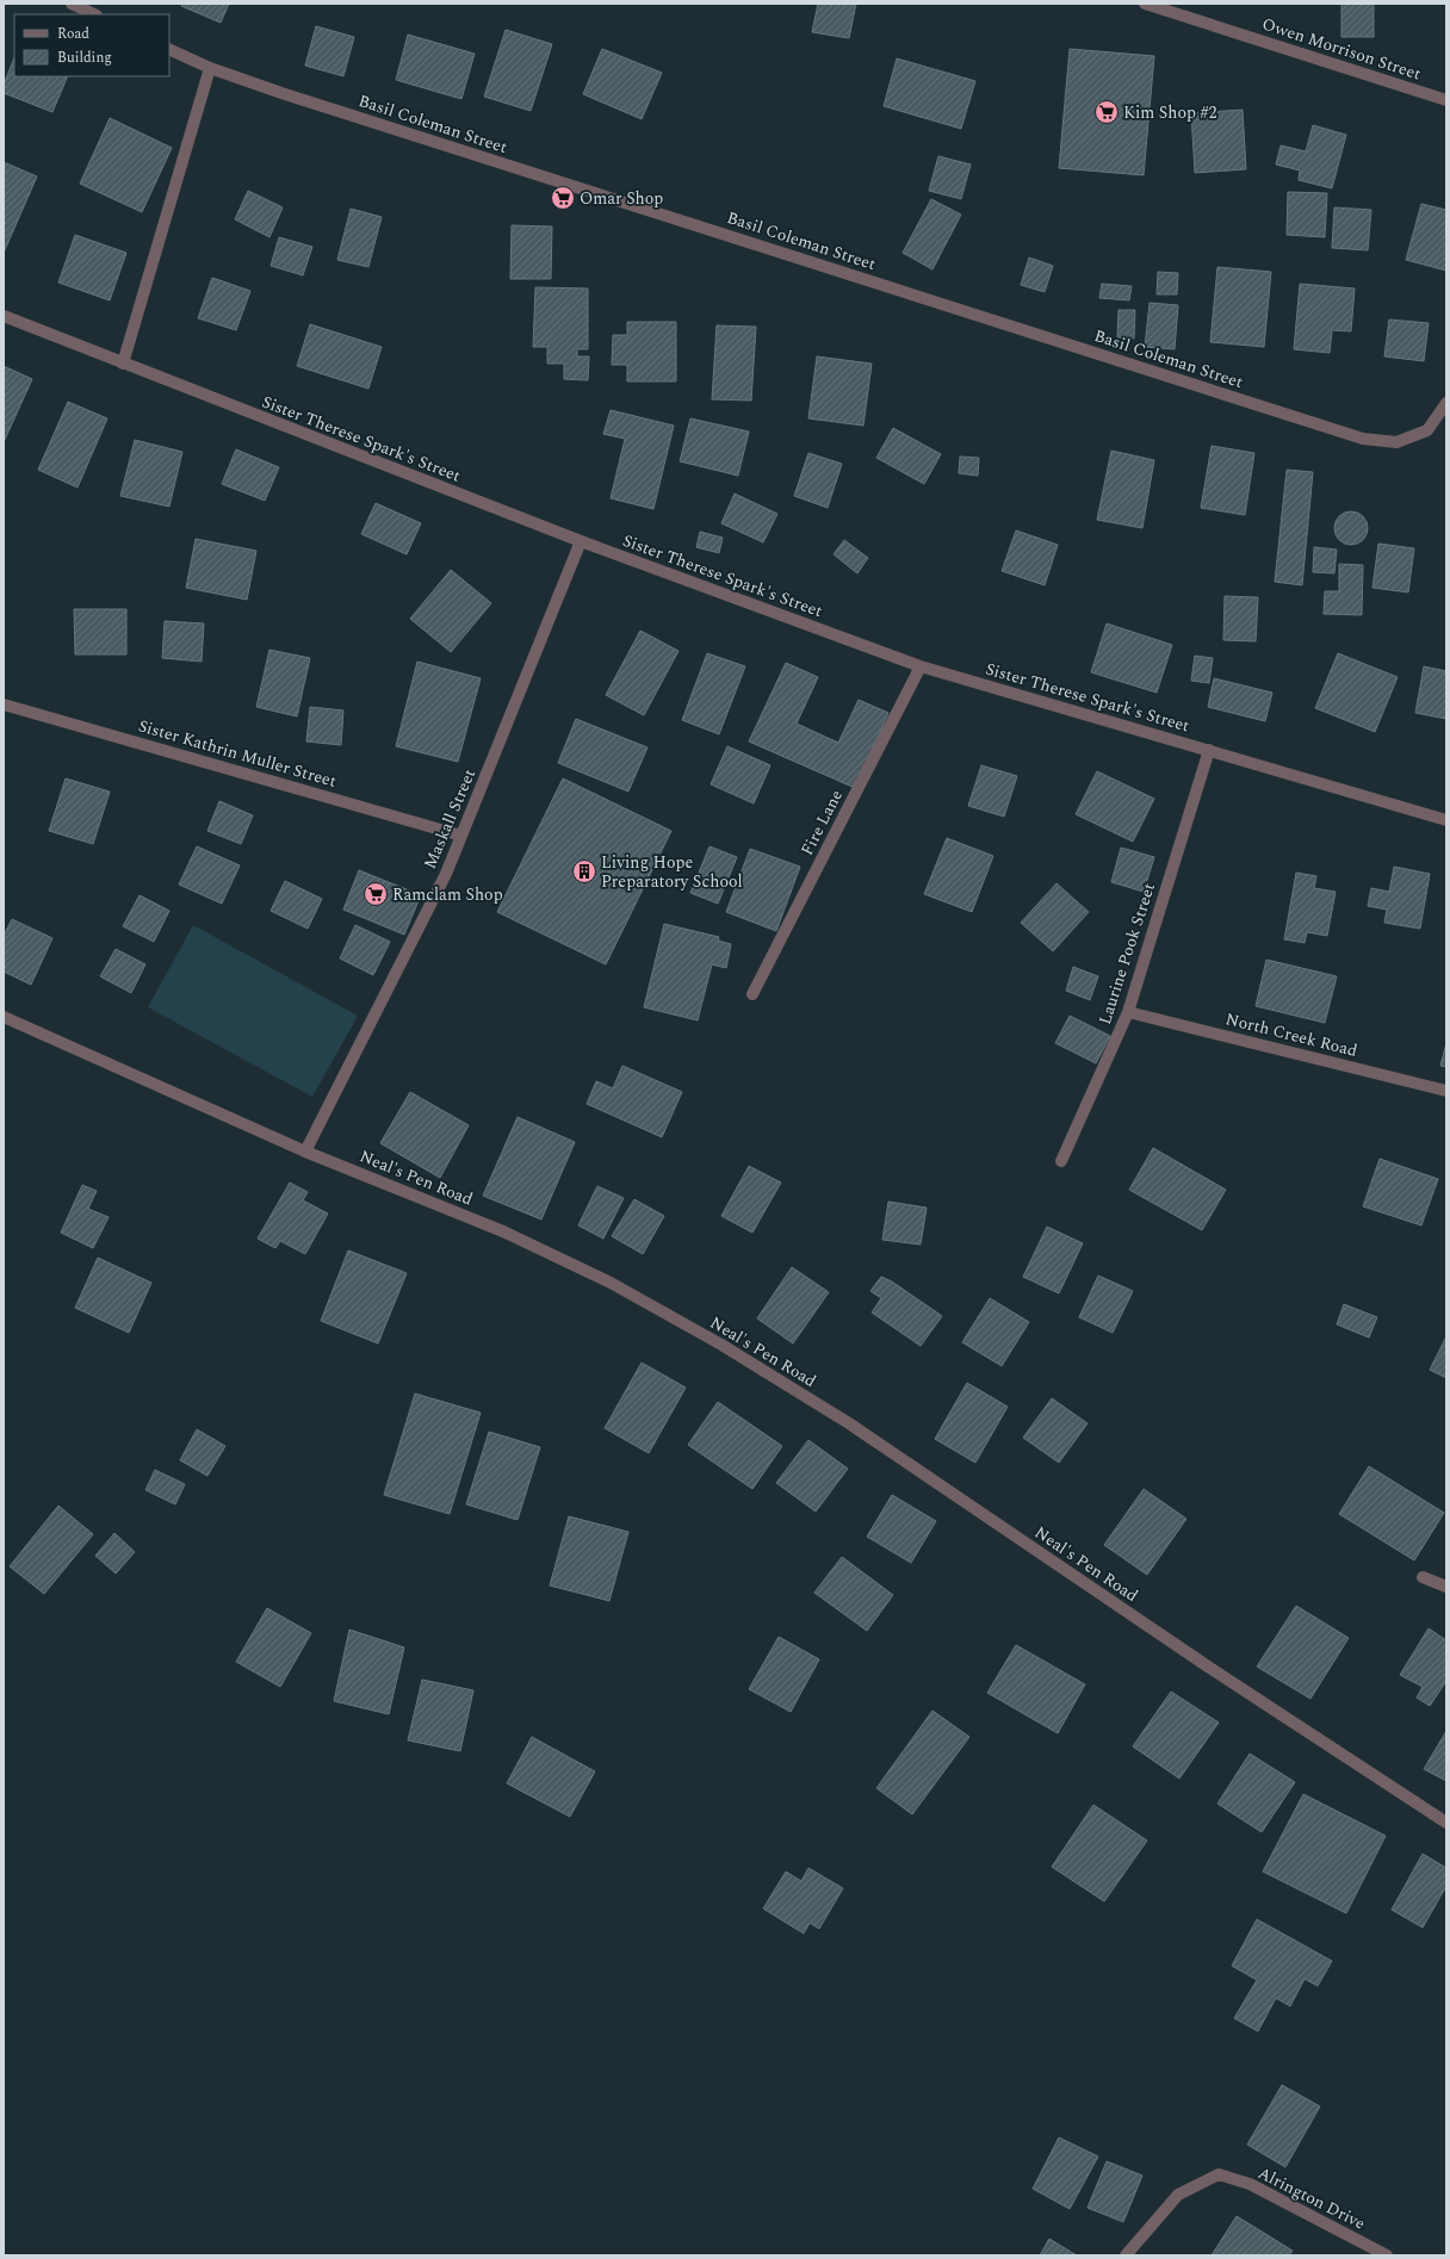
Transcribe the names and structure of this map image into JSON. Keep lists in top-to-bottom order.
{
  "streets": {
    "street": [
      "Owen Morrison Street",
      "Basil Coleman Street",
      "Sister Therese Spark's Street",
      "Sister Kathrin Muller Street",
      "Maskall Street",
      "Fire Lane",
      "Laurine Pook Street",
      "North Creek Road",
      "Neal's Pen Road",
      "Alrington Drive"
    ]
  },
  "crossings": [
    ["Sister Therese Spark's Street", "Maskall Street"],
    ["Sister Therese Spark's Street", "Fire Lane"],
    ["Sister Therese Spark's Street", "Laurine Pook Street"],
    ["Sister Kathrin Muller Street", "Maskall Street"],
    ["Maskall Street", "Neal's Pen Road"],
    ["Laurine Pook Street", "North Creek Road"]
  ],
  "places": {
    "supermarket": ["Kim Shop #2", "Omar Shop", "Ramclam Shop"],
    "building": ["Living Hope Preparatory School"]
  },
  "legend": ["Road", "Building"]
}
